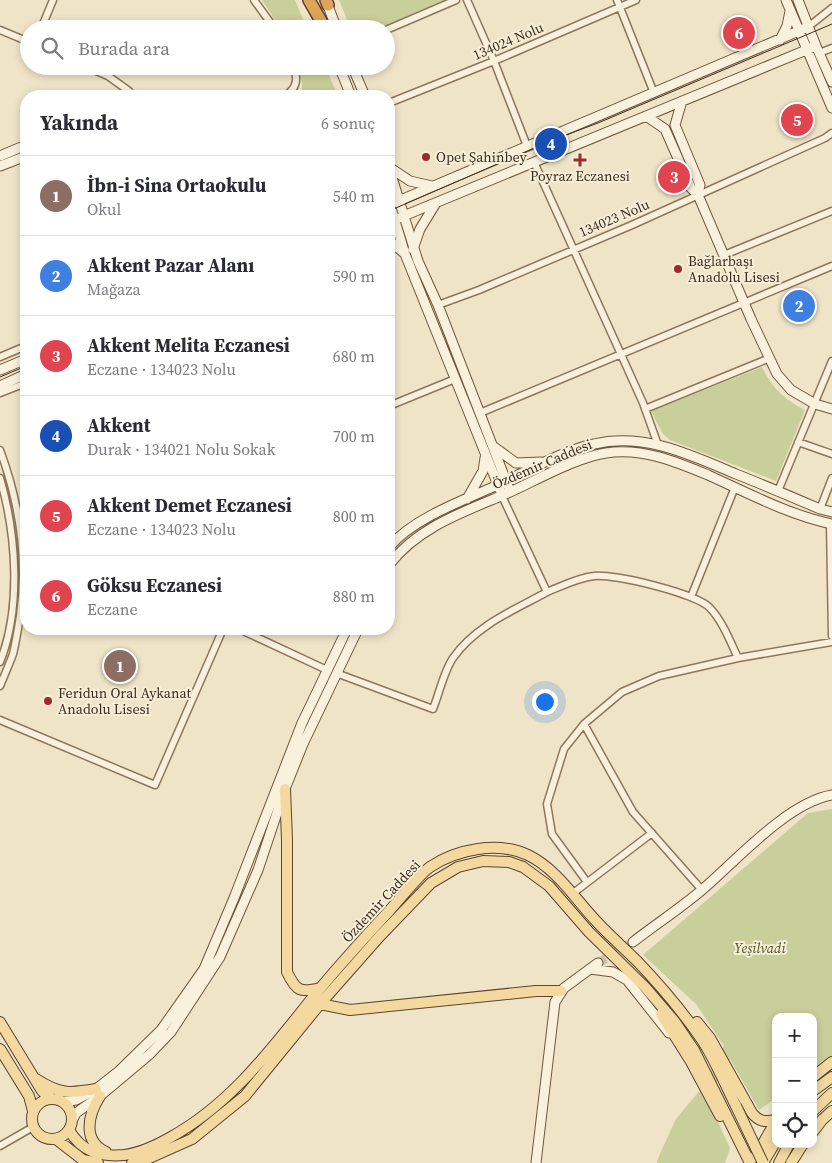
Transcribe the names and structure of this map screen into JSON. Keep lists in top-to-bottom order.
{
  "streets": {
    "main road": ["Özdemir Caddesi"],
    "street": ["134024 Nolu", "134023 Nolu"]
  },
  "parks": ["Yeşilvadi"],
  "places": {
    "other": ["Opet Şahinbey", "Bağlarbaşı Anadolu Lisesi", "Feridun Oral Aykanat Anadolu Lisesi"],
    "health": ["Poyraz Eczanesi"]
  },
  "page": {
    "pins": [
      "6",
      "5",
      "4",
      "3",
      "2",
      "1"
    ],
    "search": "Burada ara",
    "heading": ["Yakında", "6 sonuç"],
    "list": [
      {
        "mark": "1",
        "name": "İbn-i Sina Ortaokulu",
        "note": "Okul",
        "value": "540 m"
      },
      {
        "mark": "2",
        "name": "Akkent Pazar Alanı",
        "note": "Mağaza",
        "value": "590 m"
      },
      {
        "mark": "3",
        "name": "Akkent Melita Eczanesi",
        "note": "Eczane · 134023 Nolu",
        "value": "680 m"
      },
      {
        "mark": "4",
        "name": "Akkent",
        "note": "Durak · 134021 Nolu Sokak",
        "value": "700 m"
      },
      {
        "mark": "5",
        "name": "Akkent Demet Eczanesi",
        "note": "Eczane · 134023 Nolu",
        "value": "800 m"
      },
      {
        "mark": "6",
        "name": "Göksu Eczanesi",
        "note": "Eczane",
        "value": "880 m"
      }
    ],
    "map_buttons": ["+", "−"]
  }
}
